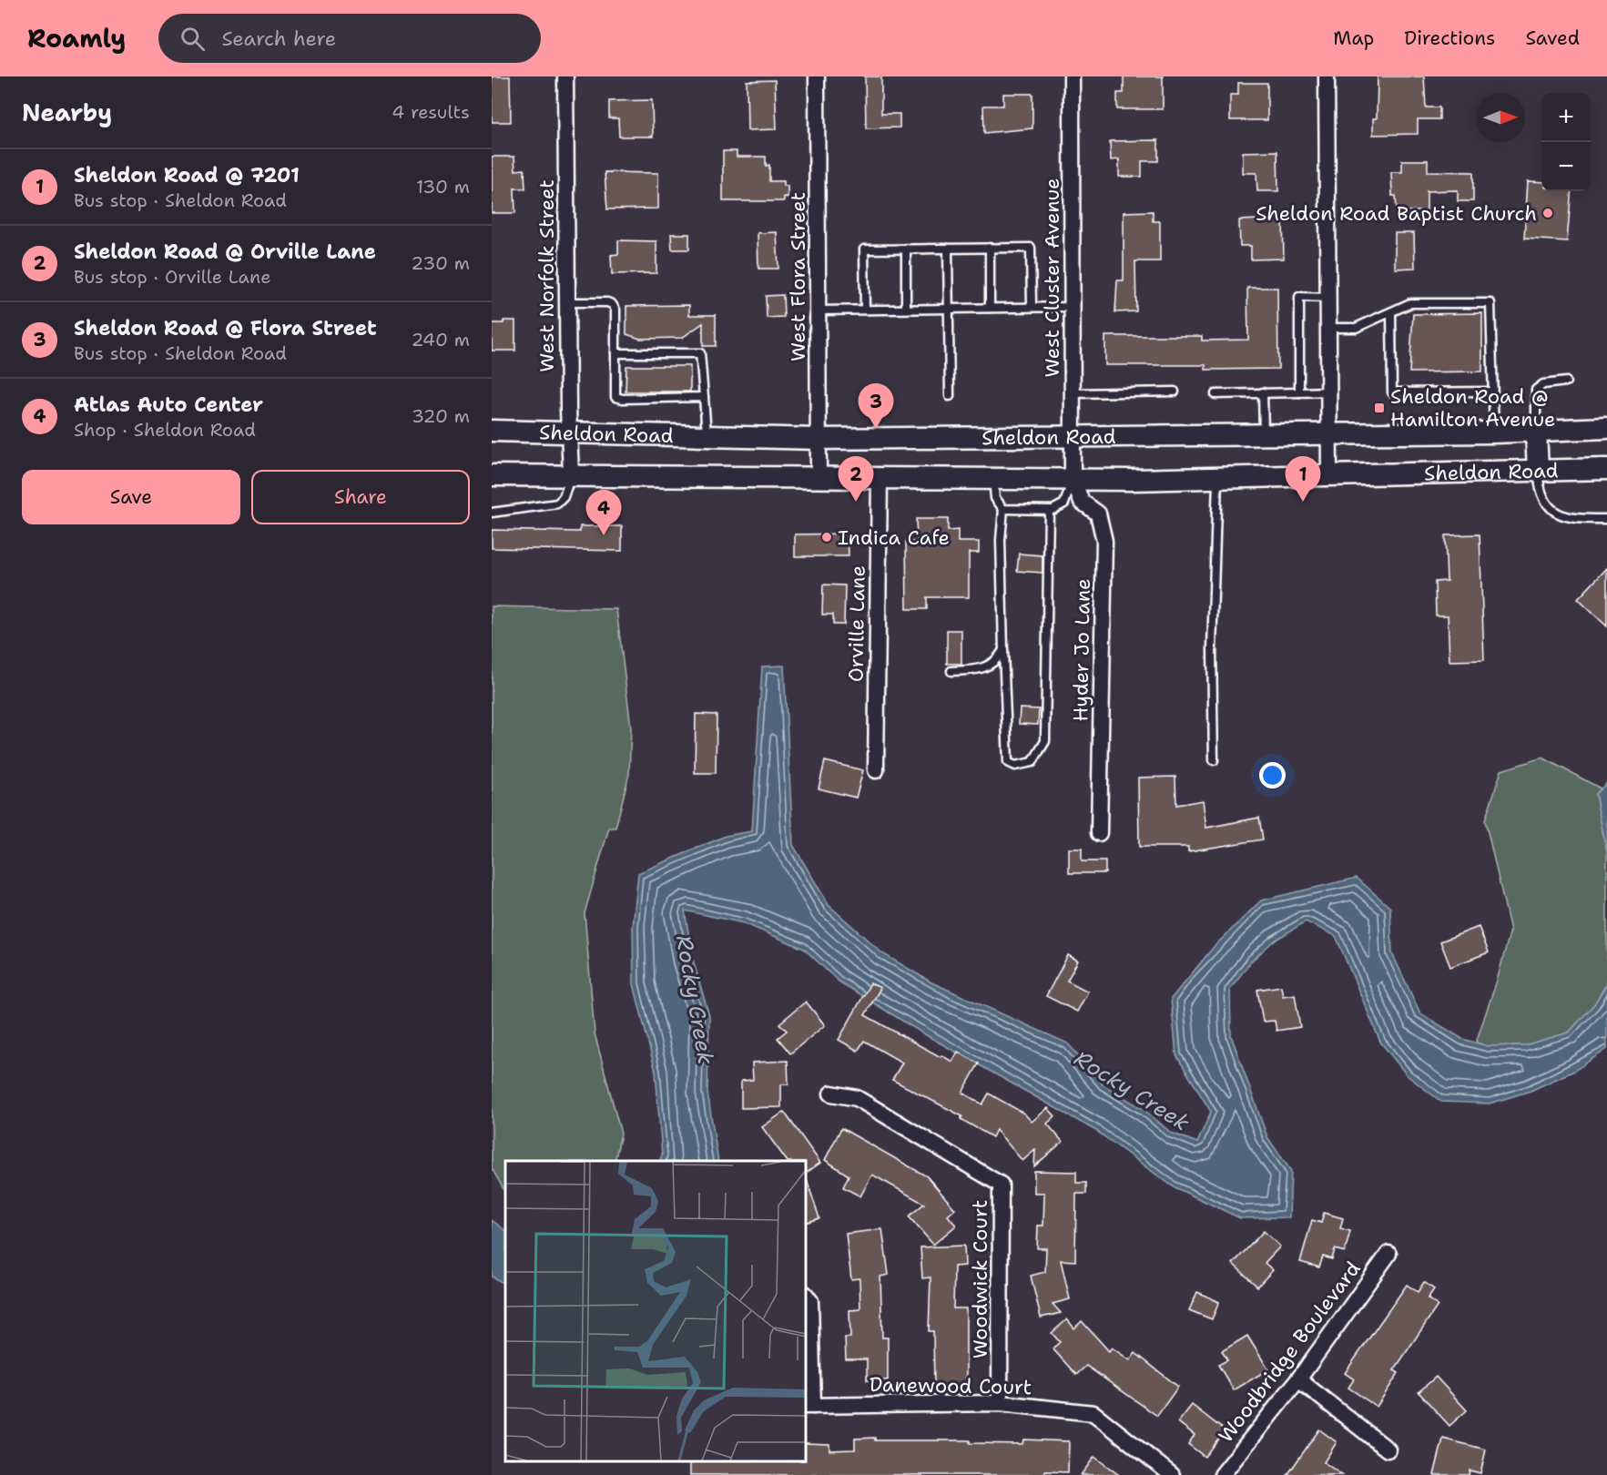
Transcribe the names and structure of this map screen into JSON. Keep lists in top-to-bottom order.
{
  "streets": {
    "main road": ["Sheldon Road"],
    "street": [
      "West Norfolk Street",
      "West Flora Street",
      "West Cluster Avenue",
      "Orville Lane",
      "Hyder Jo Lane",
      "Woodwick Court",
      "Woodbridge Boulevard",
      "Danewood Court"
    ]
  },
  "crossings": [
    ["West Norfolk Street", "Sheldon Road"],
    ["West Flora Street", "Sheldon Road"],
    ["West Cluster Avenue", "Sheldon Road"],
    ["West Cluster Avenue", "Hyder Jo Lane"],
    ["Sheldon Road", "Orville Lane"],
    ["Sheldon Road", "Hyder Jo Lane"],
    ["Woodwick Court", "Danewood Court"]
  ],
  "water": ["Rocky Creek"],
  "places": {
    "other": ["Sheldon Road Baptist Church", "Indica Cafe"],
    "transit": ["Sheldon Road @ Hamilton Avenue"]
  },
  "north": "right",
  "page": {
    "header": "Roamly",
    "search": "Search here",
    "nav": ["Map", "Directions", "Saved"],
    "heading": ["Nearby", "4 results"],
    "map_buttons": ["+", "−"],
    "list": [
      {
        "mark": "1",
        "name": "Sheldon Road @ 7201",
        "note": "Bus stop · Sheldon Road",
        "value": "130 m"
      },
      {
        "mark": "2",
        "name": "Sheldon Road @ Orville Lane",
        "note": "Bus stop · Orville Lane",
        "value": "230 m"
      },
      {
        "mark": "3",
        "name": "Sheldon Road @ Flora Street",
        "note": "Bus stop · Sheldon Road",
        "value": "240 m"
      },
      {
        "mark": "4",
        "name": "Atlas Auto Center",
        "note": "Shop · Sheldon Road",
        "value": "320 m"
      }
    ],
    "pins": [
      "3",
      "1",
      "2",
      "4"
    ],
    "buttons": ["Save", "Share"]
  }
}
